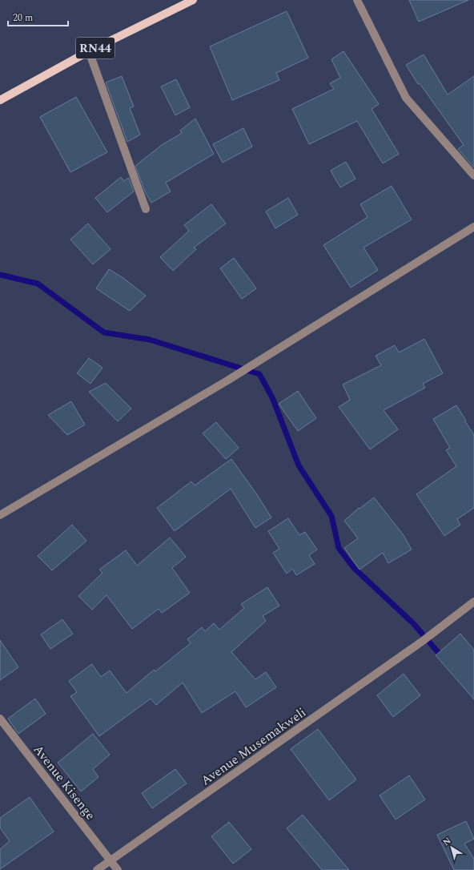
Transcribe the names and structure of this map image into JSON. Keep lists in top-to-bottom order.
{
  "streets": {
    "main road": ["RN44"],
    "street": ["Avenue Musemakweli", "Avenue Kisenge"]
  },
  "crossings": [
    ["Avenue Musemakweli", "Avenue Kisenge"]
  ],
  "scale_bar": "20 m",
  "north": "top left"
}
